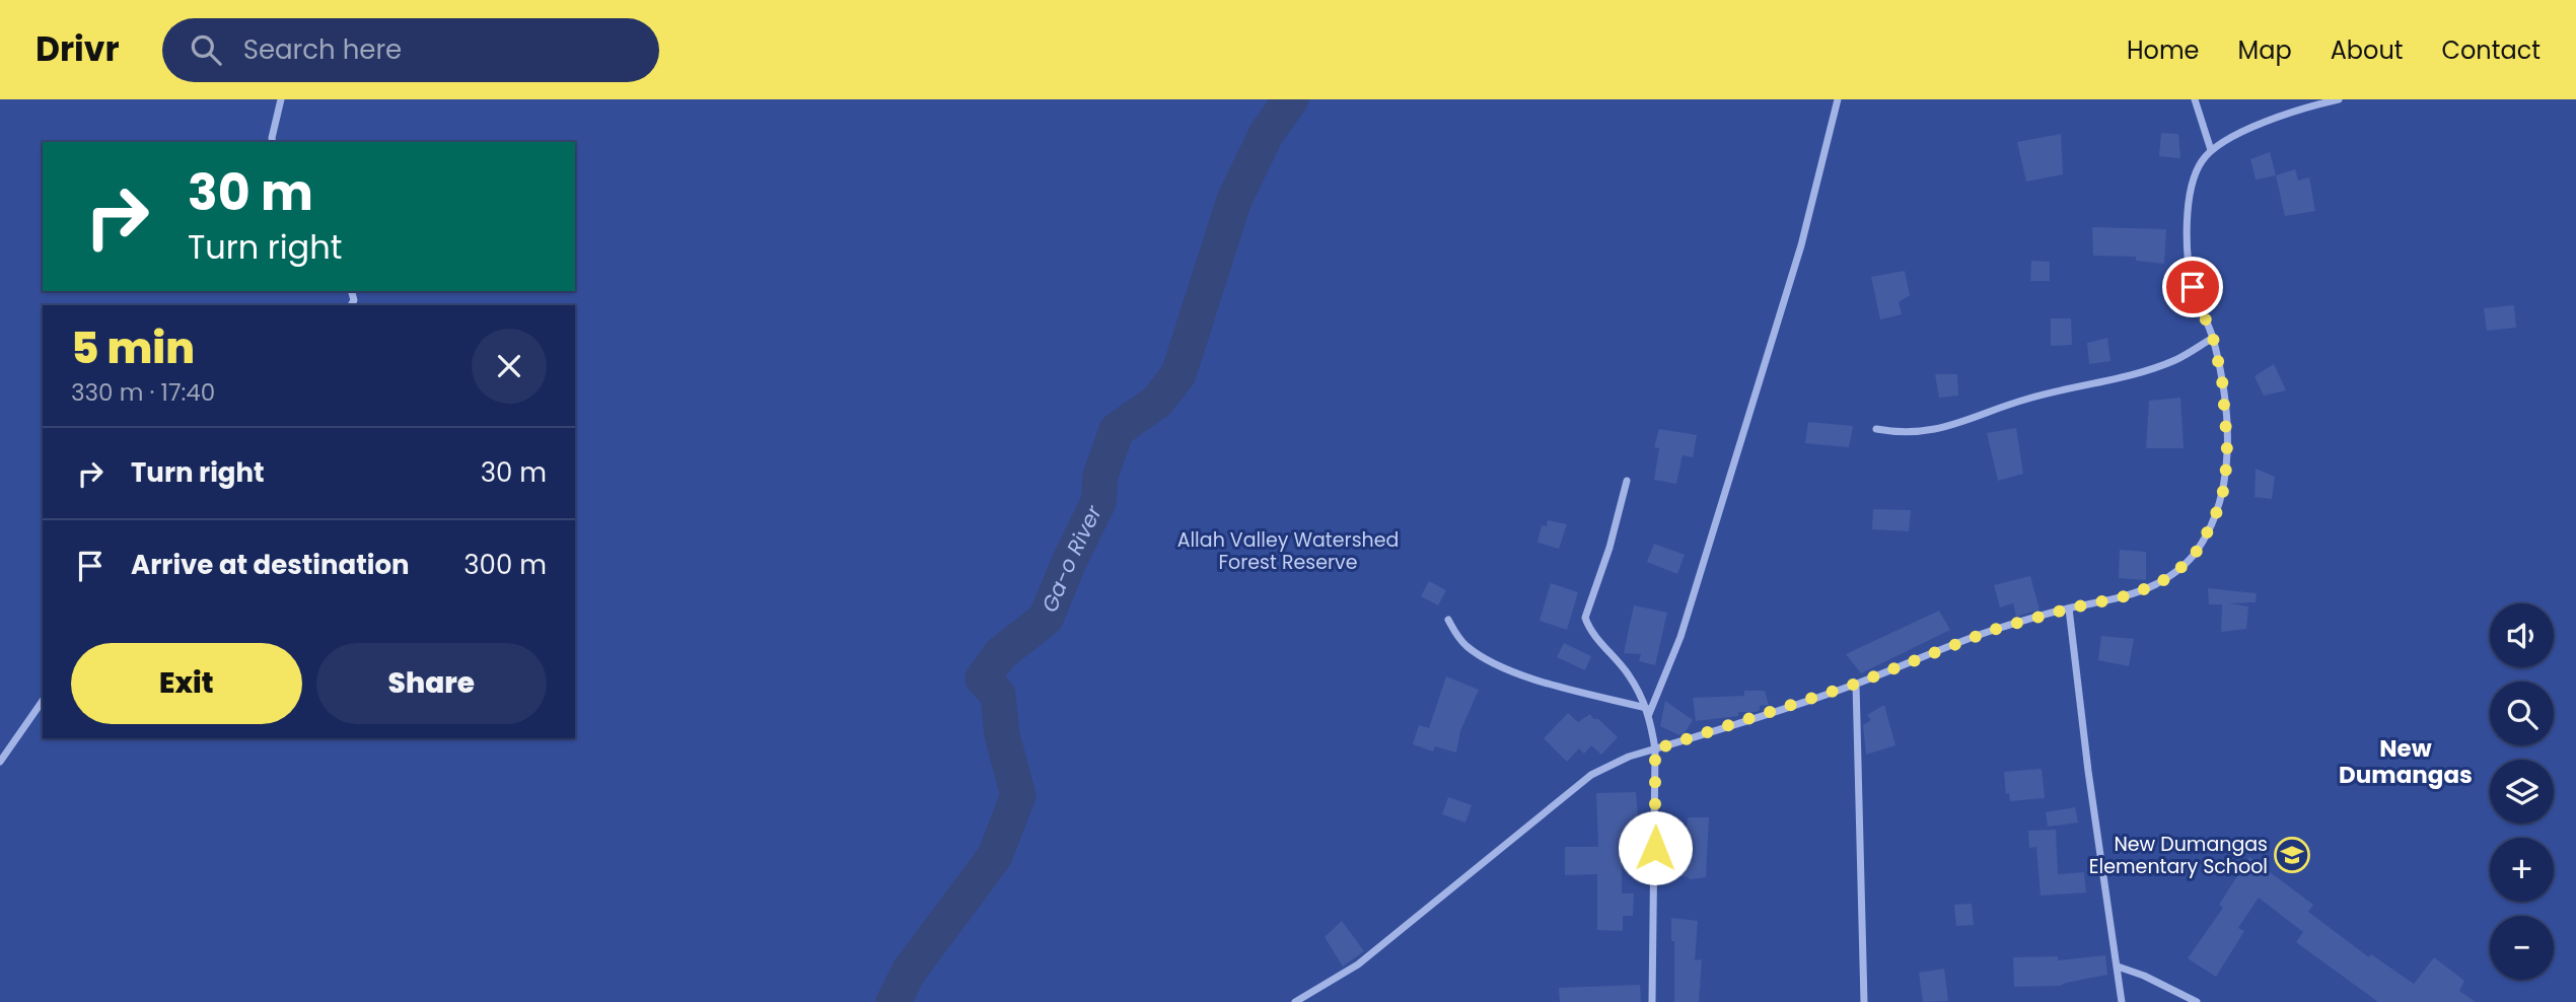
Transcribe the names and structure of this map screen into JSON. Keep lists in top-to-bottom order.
{
  "districts": ["New Dumangas"],
  "water": ["Ga-o River"],
  "parks": ["Allah Valley Watershed Forest Reserve"],
  "places": {
    "school or university": ["New Dumangas Elementary School"]
  },
  "page": {
    "header": "Drivr",
    "search": "Search here",
    "nav": [
      "Home",
      "Map",
      "About",
      "Contact"
    ],
    "turn": ["30 m", "Turn right"],
    "heading": ["5 min", "330 m · 17:40"],
    "list": [
      {
        "name": "Turn right",
        "value": "30 m"
      },
      {
        "name": "Arrive at destination",
        "value": "300 m"
      }
    ],
    "map_buttons": ["+", "−"],
    "buttons": ["Exit", "Share"]
  }
}
